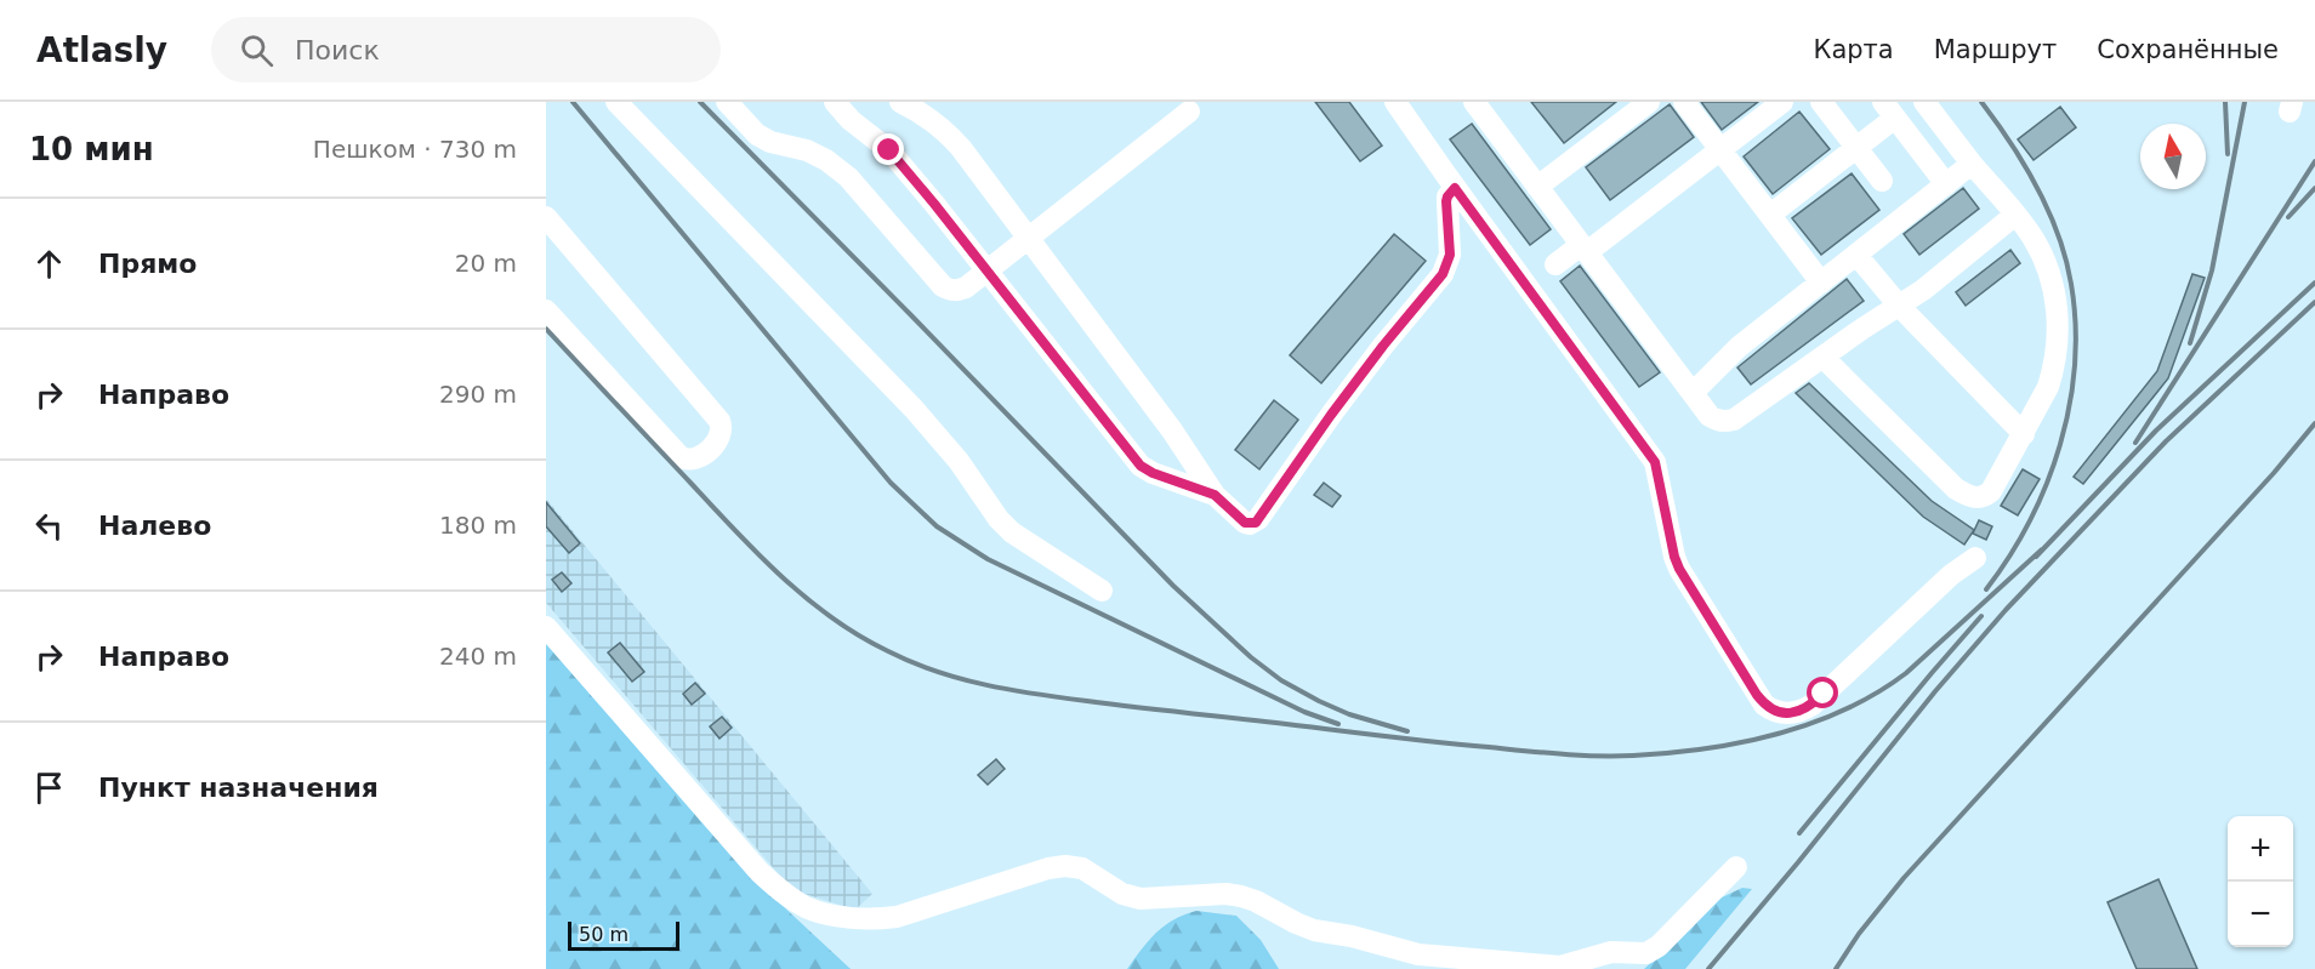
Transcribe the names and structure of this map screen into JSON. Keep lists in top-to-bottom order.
{
  "scale_bar": "50 m",
  "north": "top",
  "page": {
    "header": "Atlasly",
    "search": "Поиск",
    "nav": ["Карта", "Маршрут", "Сохранённые"],
    "heading": ["10 мин", "Пешком · 730 m"],
    "list": [
      ["Прямо", "20 m"],
      ["Направо", "290 m"],
      ["Налево", "180 m"],
      ["Направо", "240 m"],
      "Пункт назначения"
    ],
    "map_buttons": ["+", "−"],
    "scale": "50 m"
  }
}
